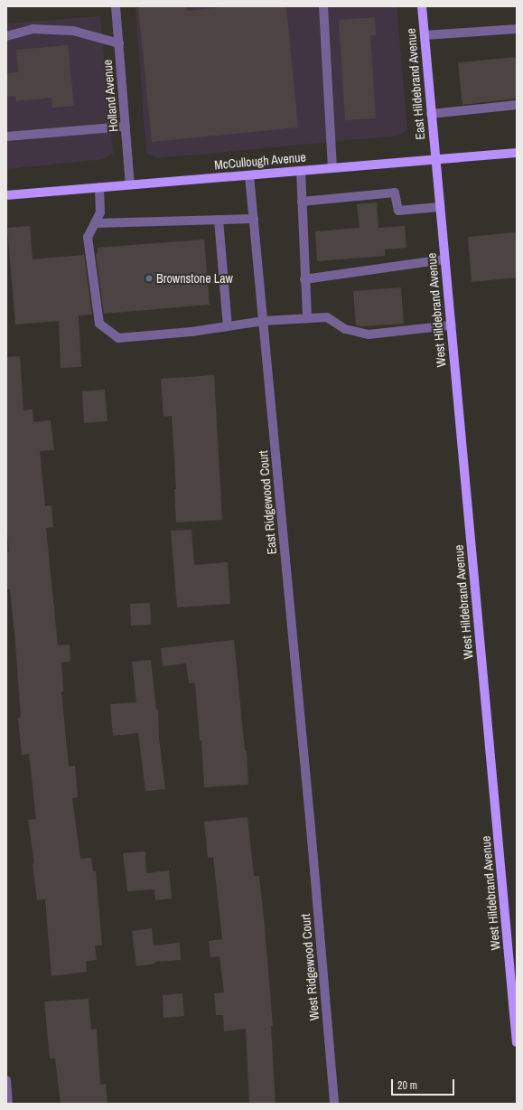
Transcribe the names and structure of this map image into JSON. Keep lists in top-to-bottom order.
{
  "streets": {
    "main road": ["East Hildebrand Avenue", "McCullough Avenue", "West Hildebrand Avenue"],
    "street": ["Holland Avenue", "East Ridgewood Court", "West Ridgewood Court"]
  },
  "crossings": [
    ["East Hildebrand Avenue", "McCullough Avenue"],
    ["East Hildebrand Avenue", "West Hildebrand Avenue"],
    ["Holland Avenue", "McCullough Avenue"],
    ["McCullough Avenue", "West Hildebrand Avenue"],
    ["McCullough Avenue", "East Ridgewood Court"],
    ["East Ridgewood Court", "West Ridgewood Court"]
  ],
  "places": ["Brownstone Law"],
  "scale_bar": "20 m"
}
